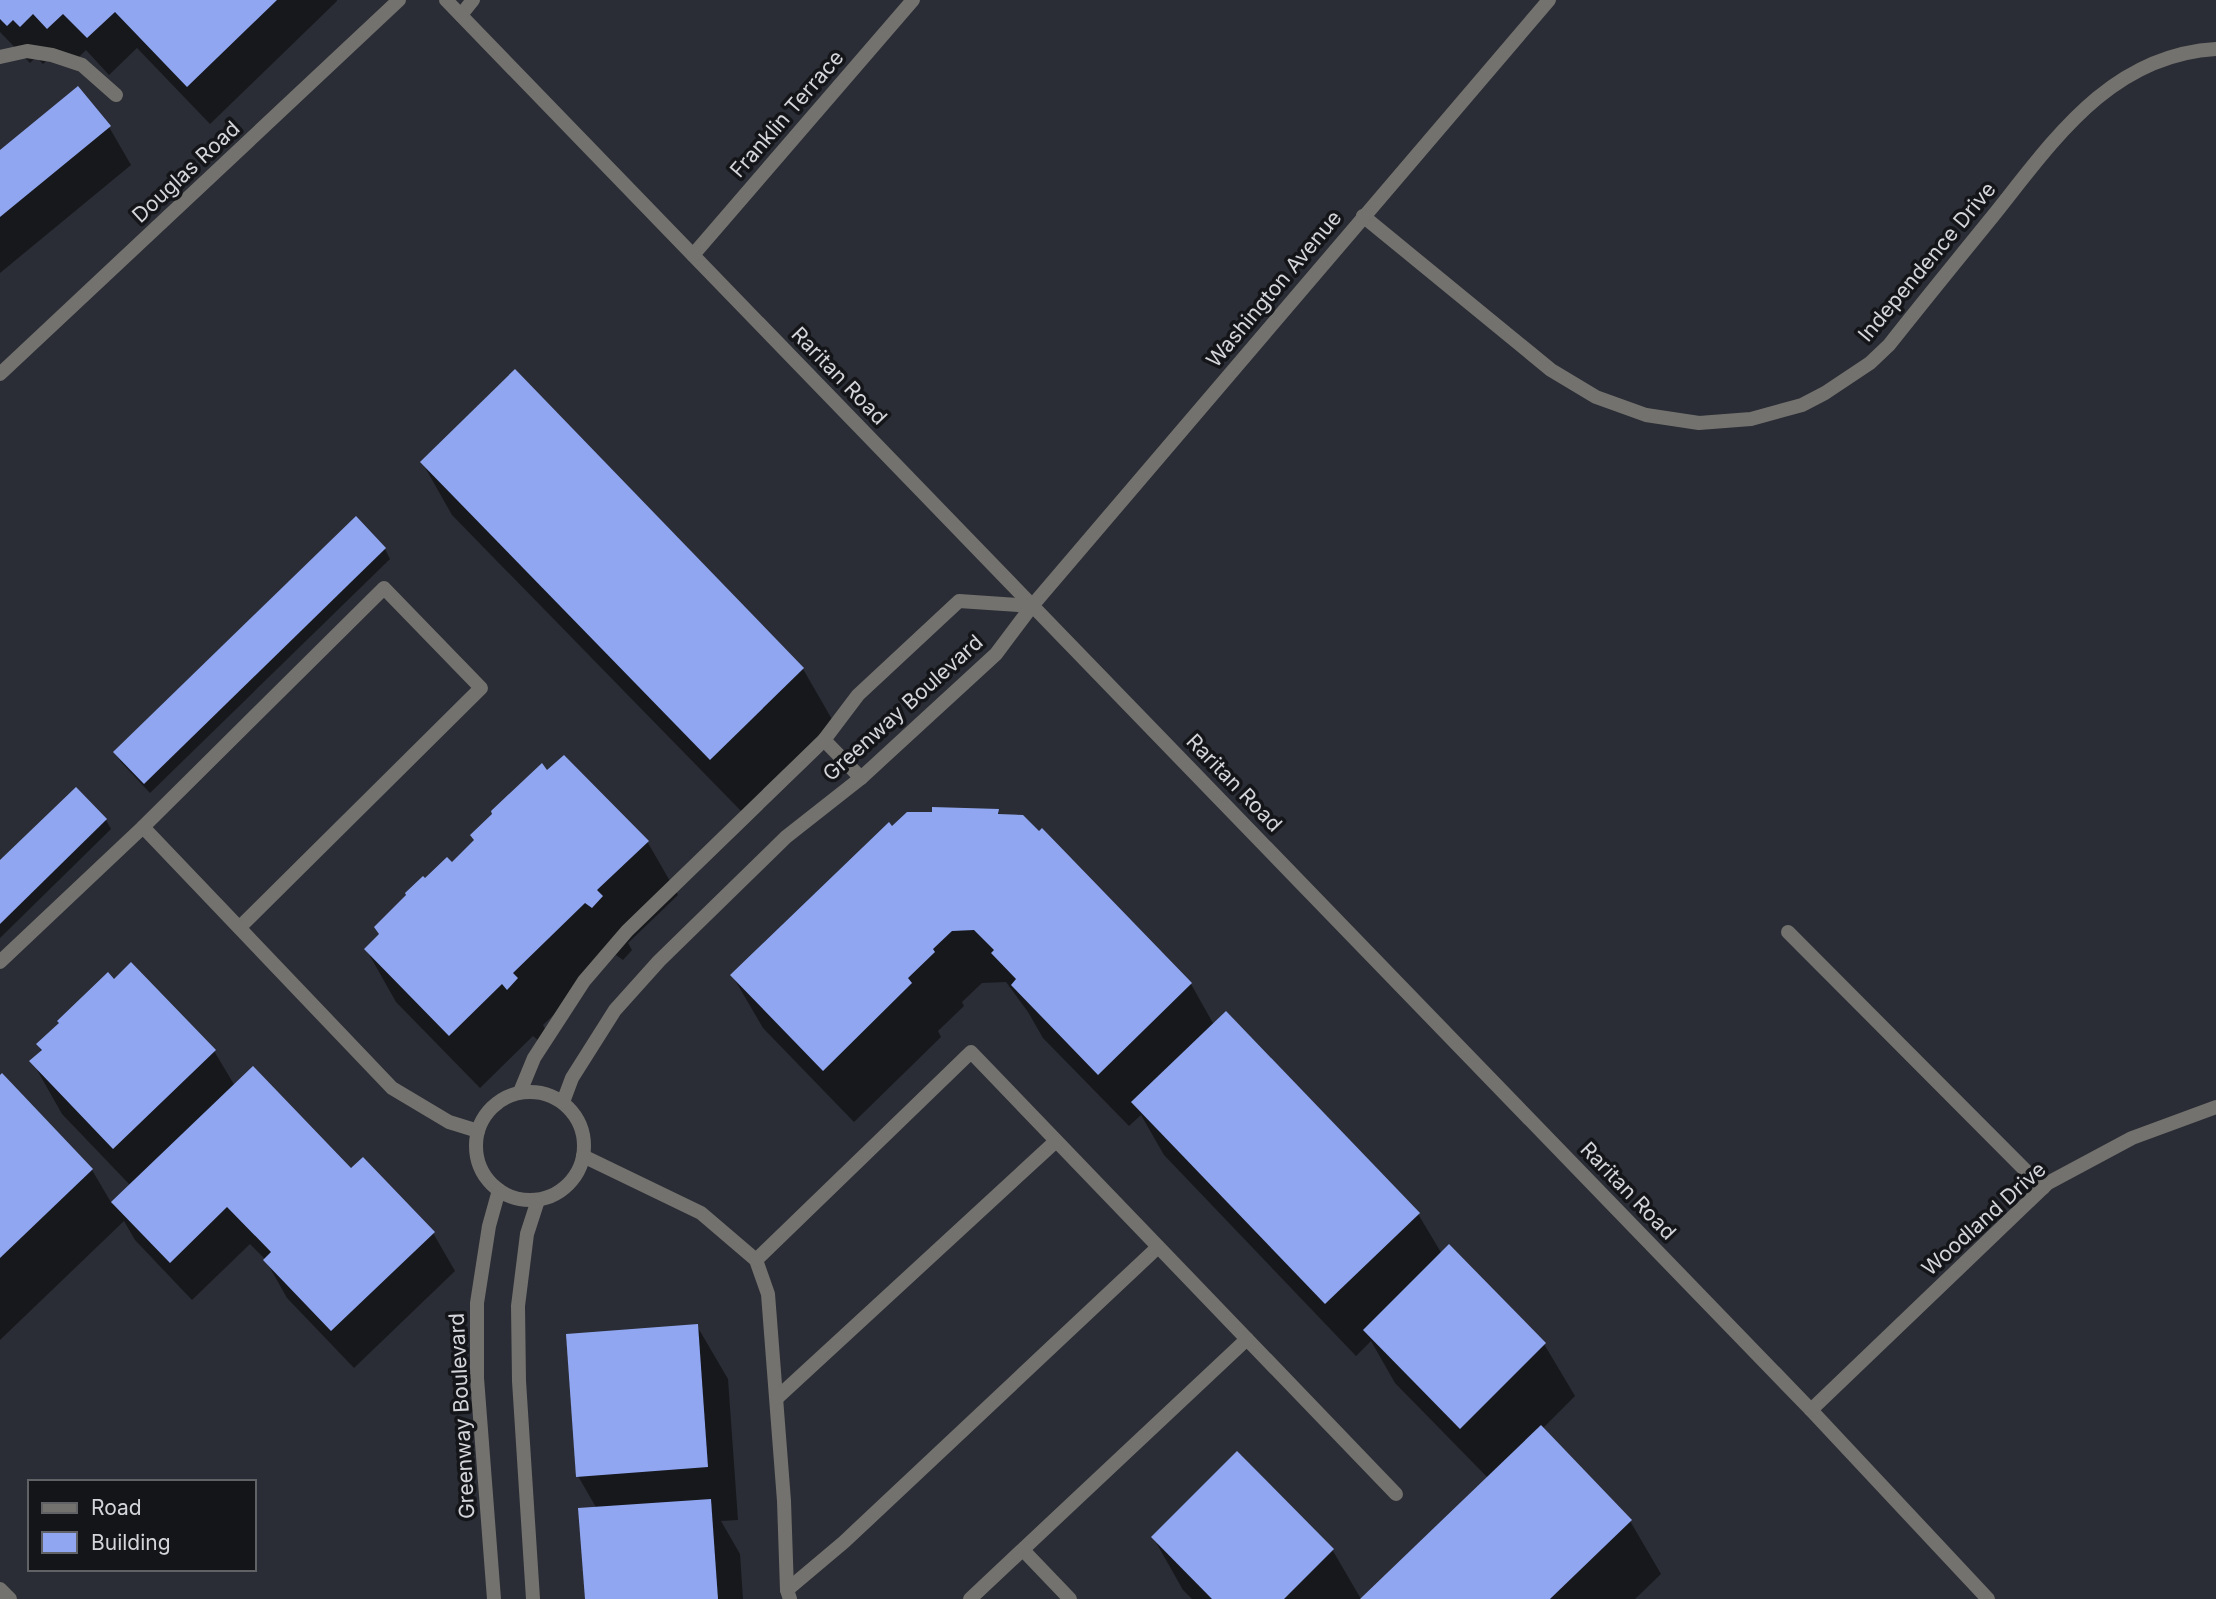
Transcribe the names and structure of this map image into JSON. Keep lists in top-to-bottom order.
{
  "streets": {
    "street": [
      "Franklin Terrace",
      "Douglas Road",
      "Independence Drive",
      "Washington Avenue",
      "Raritan Road",
      "Greenway Boulevard",
      "Woodland Drive"
    ]
  },
  "crossings": [
    ["Franklin Terrace", "Raritan Road"],
    ["Independence Drive", "Washington Avenue"],
    ["Washington Avenue", "Raritan Road"],
    ["Washington Avenue", "Greenway Boulevard"],
    ["Raritan Road", "Greenway Boulevard"],
    ["Raritan Road", "Woodland Drive"]
  ],
  "legend": ["Road", "Building"]
}
